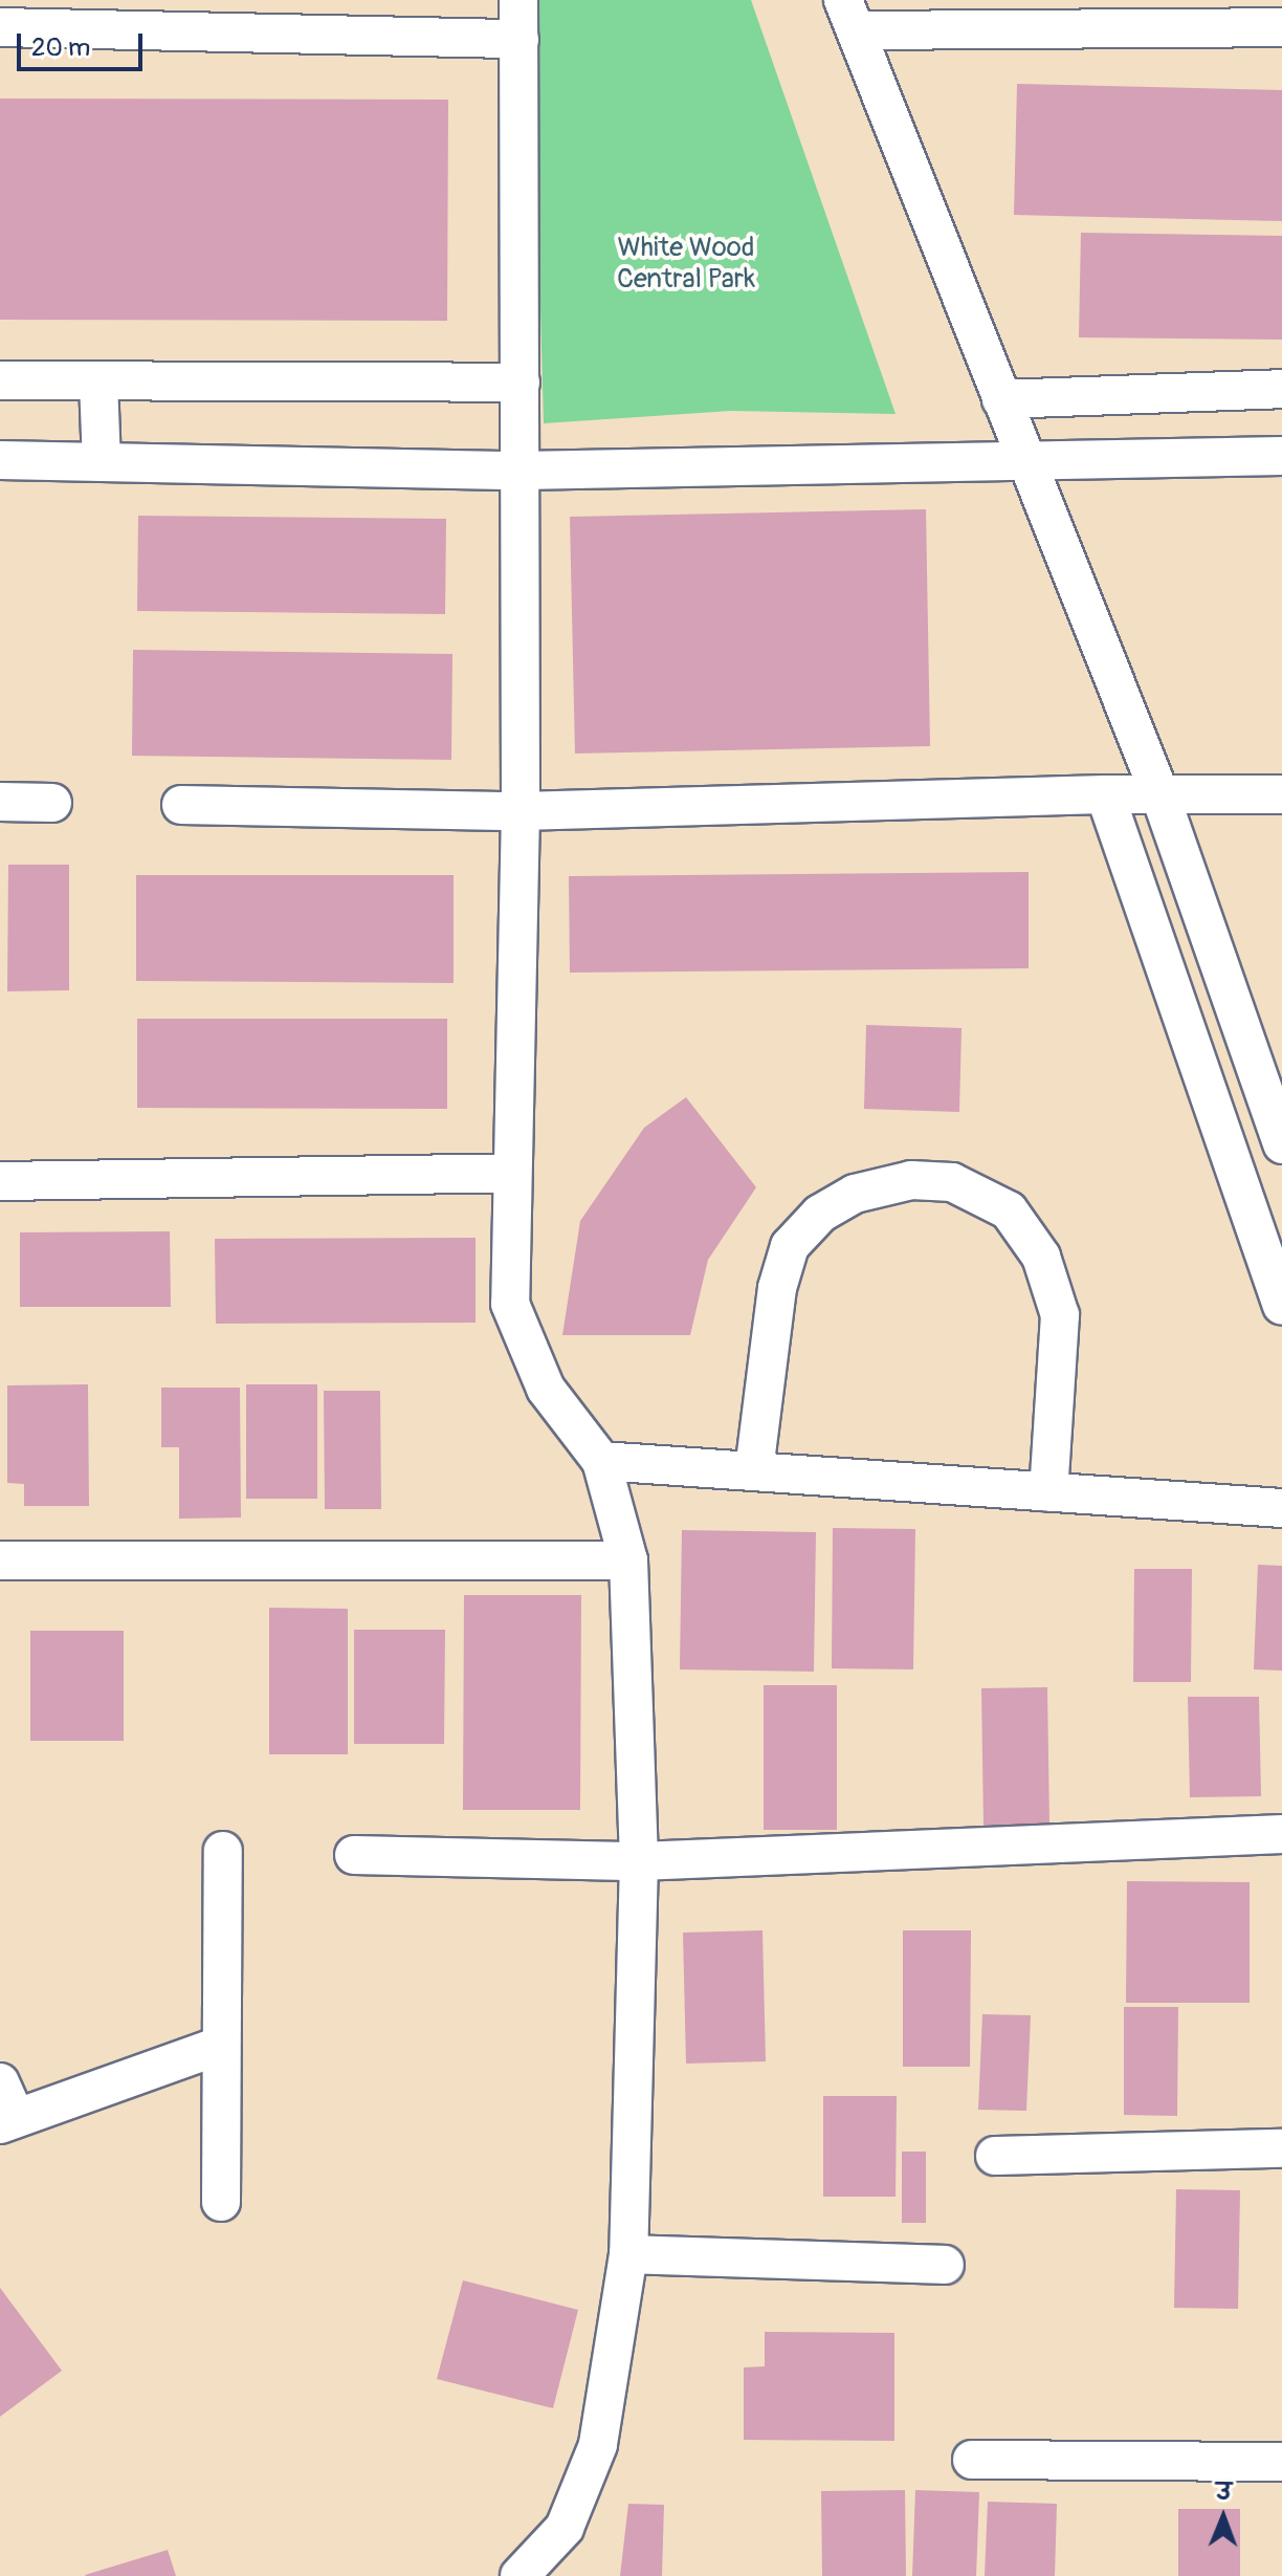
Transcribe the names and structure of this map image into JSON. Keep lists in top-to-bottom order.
{
  "parks": ["White Wood Central Park"],
  "scale_bar": "20 m",
  "north": "top"
}
